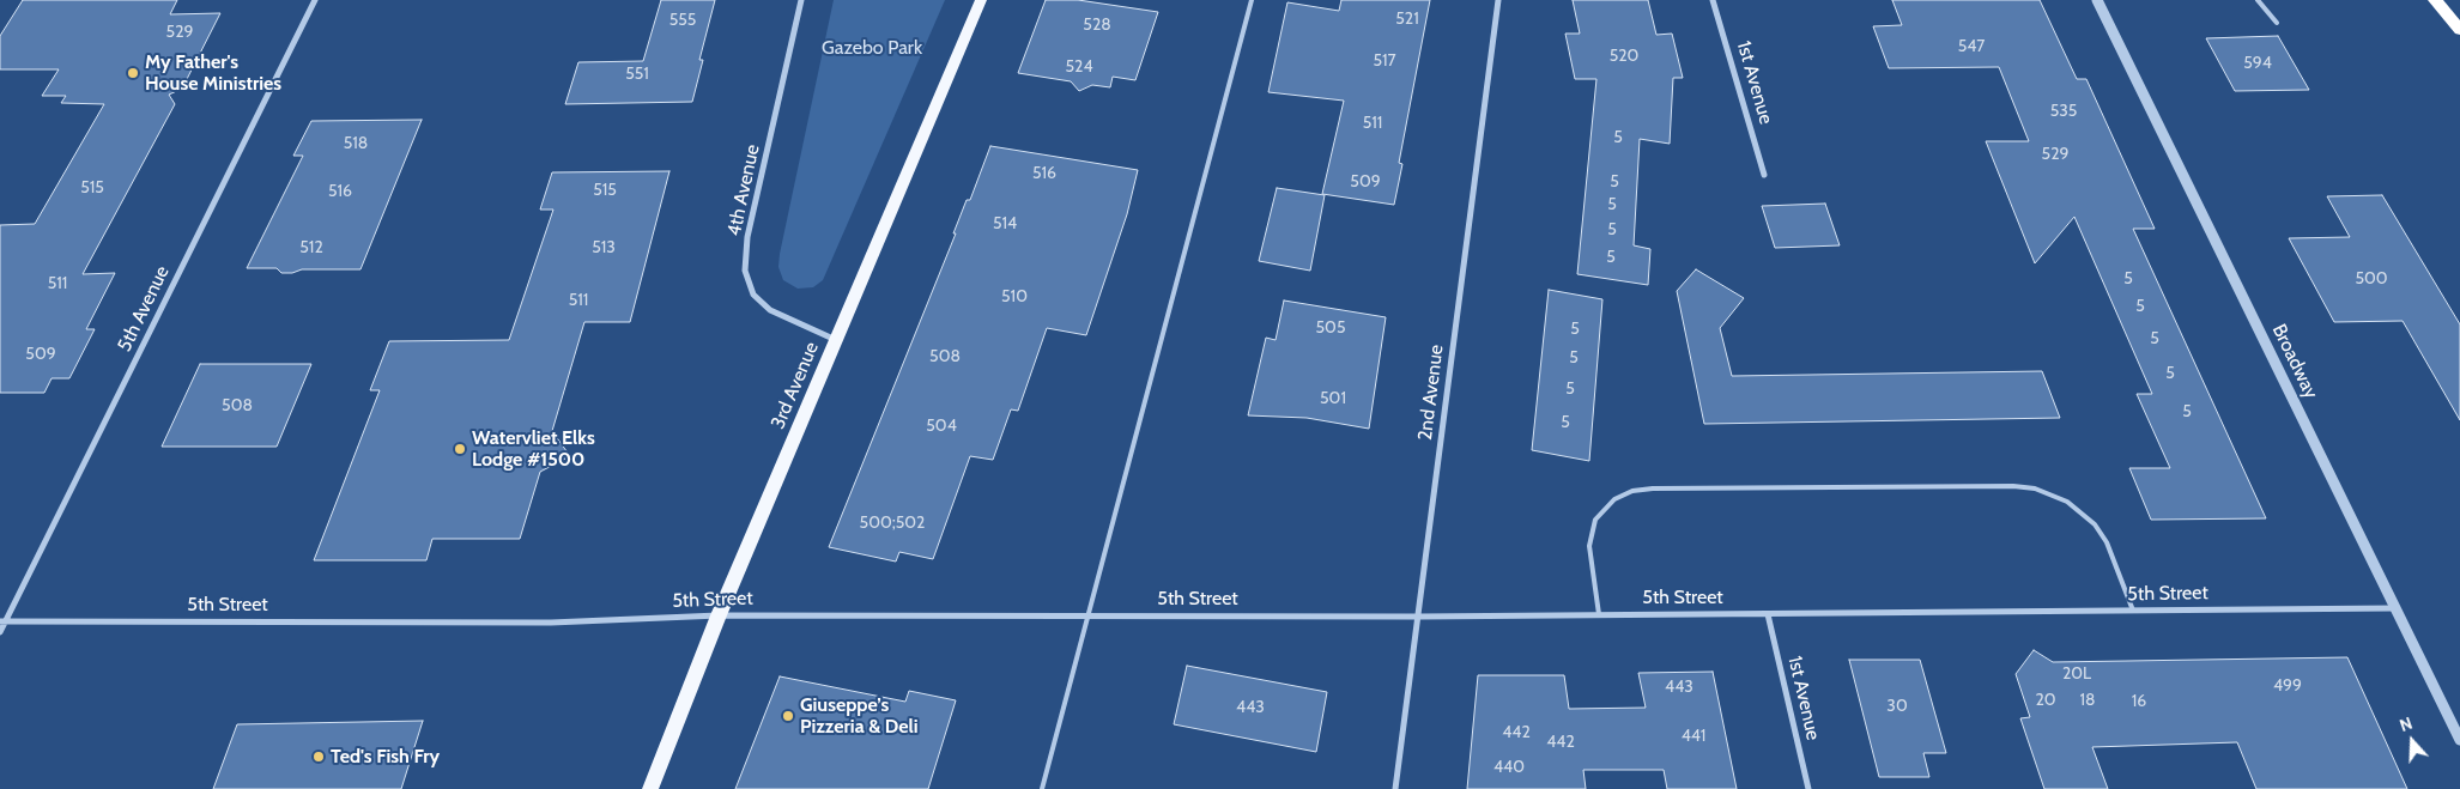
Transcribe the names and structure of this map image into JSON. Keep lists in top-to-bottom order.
{
  "streets": {
    "main road": ["3rd Avenue"],
    "street": [
      "1st Avenue",
      "4th Avenue",
      "5th Avenue",
      "Broadway",
      "2nd Avenue",
      "5th Street"
    ]
  },
  "crossings": [
    ["1st Avenue", "5th Street"],
    ["4th Avenue", "3rd Avenue"],
    ["5th Avenue", "5th Street"],
    ["Broadway", "5th Street"],
    ["3rd Avenue", "5th Street"],
    ["2nd Avenue", "5th Street"]
  ],
  "parks": ["Gazebo Park"],
  "places": [
    "My Father's House Ministries",
    "Watervliet Elks Lodge #1500",
    "Giuseppe’s Pizzeria & Deli",
    "Ted's Fish Fry"
  ],
  "house_numbers": [
    "521",
    "555",
    "528",
    "529",
    "547",
    "520",
    "517",
    "594",
    "524",
    "551",
    "535",
    "511",
    "5",
    "518",
    "529",
    "516",
    "509",
    "5",
    "515",
    "515",
    "516",
    "5",
    "514",
    "5",
    "512",
    "513",
    "5",
    "5",
    "500",
    "511",
    "510",
    "511",
    "5",
    "505",
    "5",
    "5",
    "509",
    "508",
    "5",
    "5",
    "5",
    "501",
    "508",
    "5",
    "5",
    "504",
    "500;502",
    "20L",
    "499",
    "443",
    "20",
    "18",
    "16",
    "30",
    "443",
    "442",
    "441",
    "442",
    "440"
  ],
  "north": "top"
}
